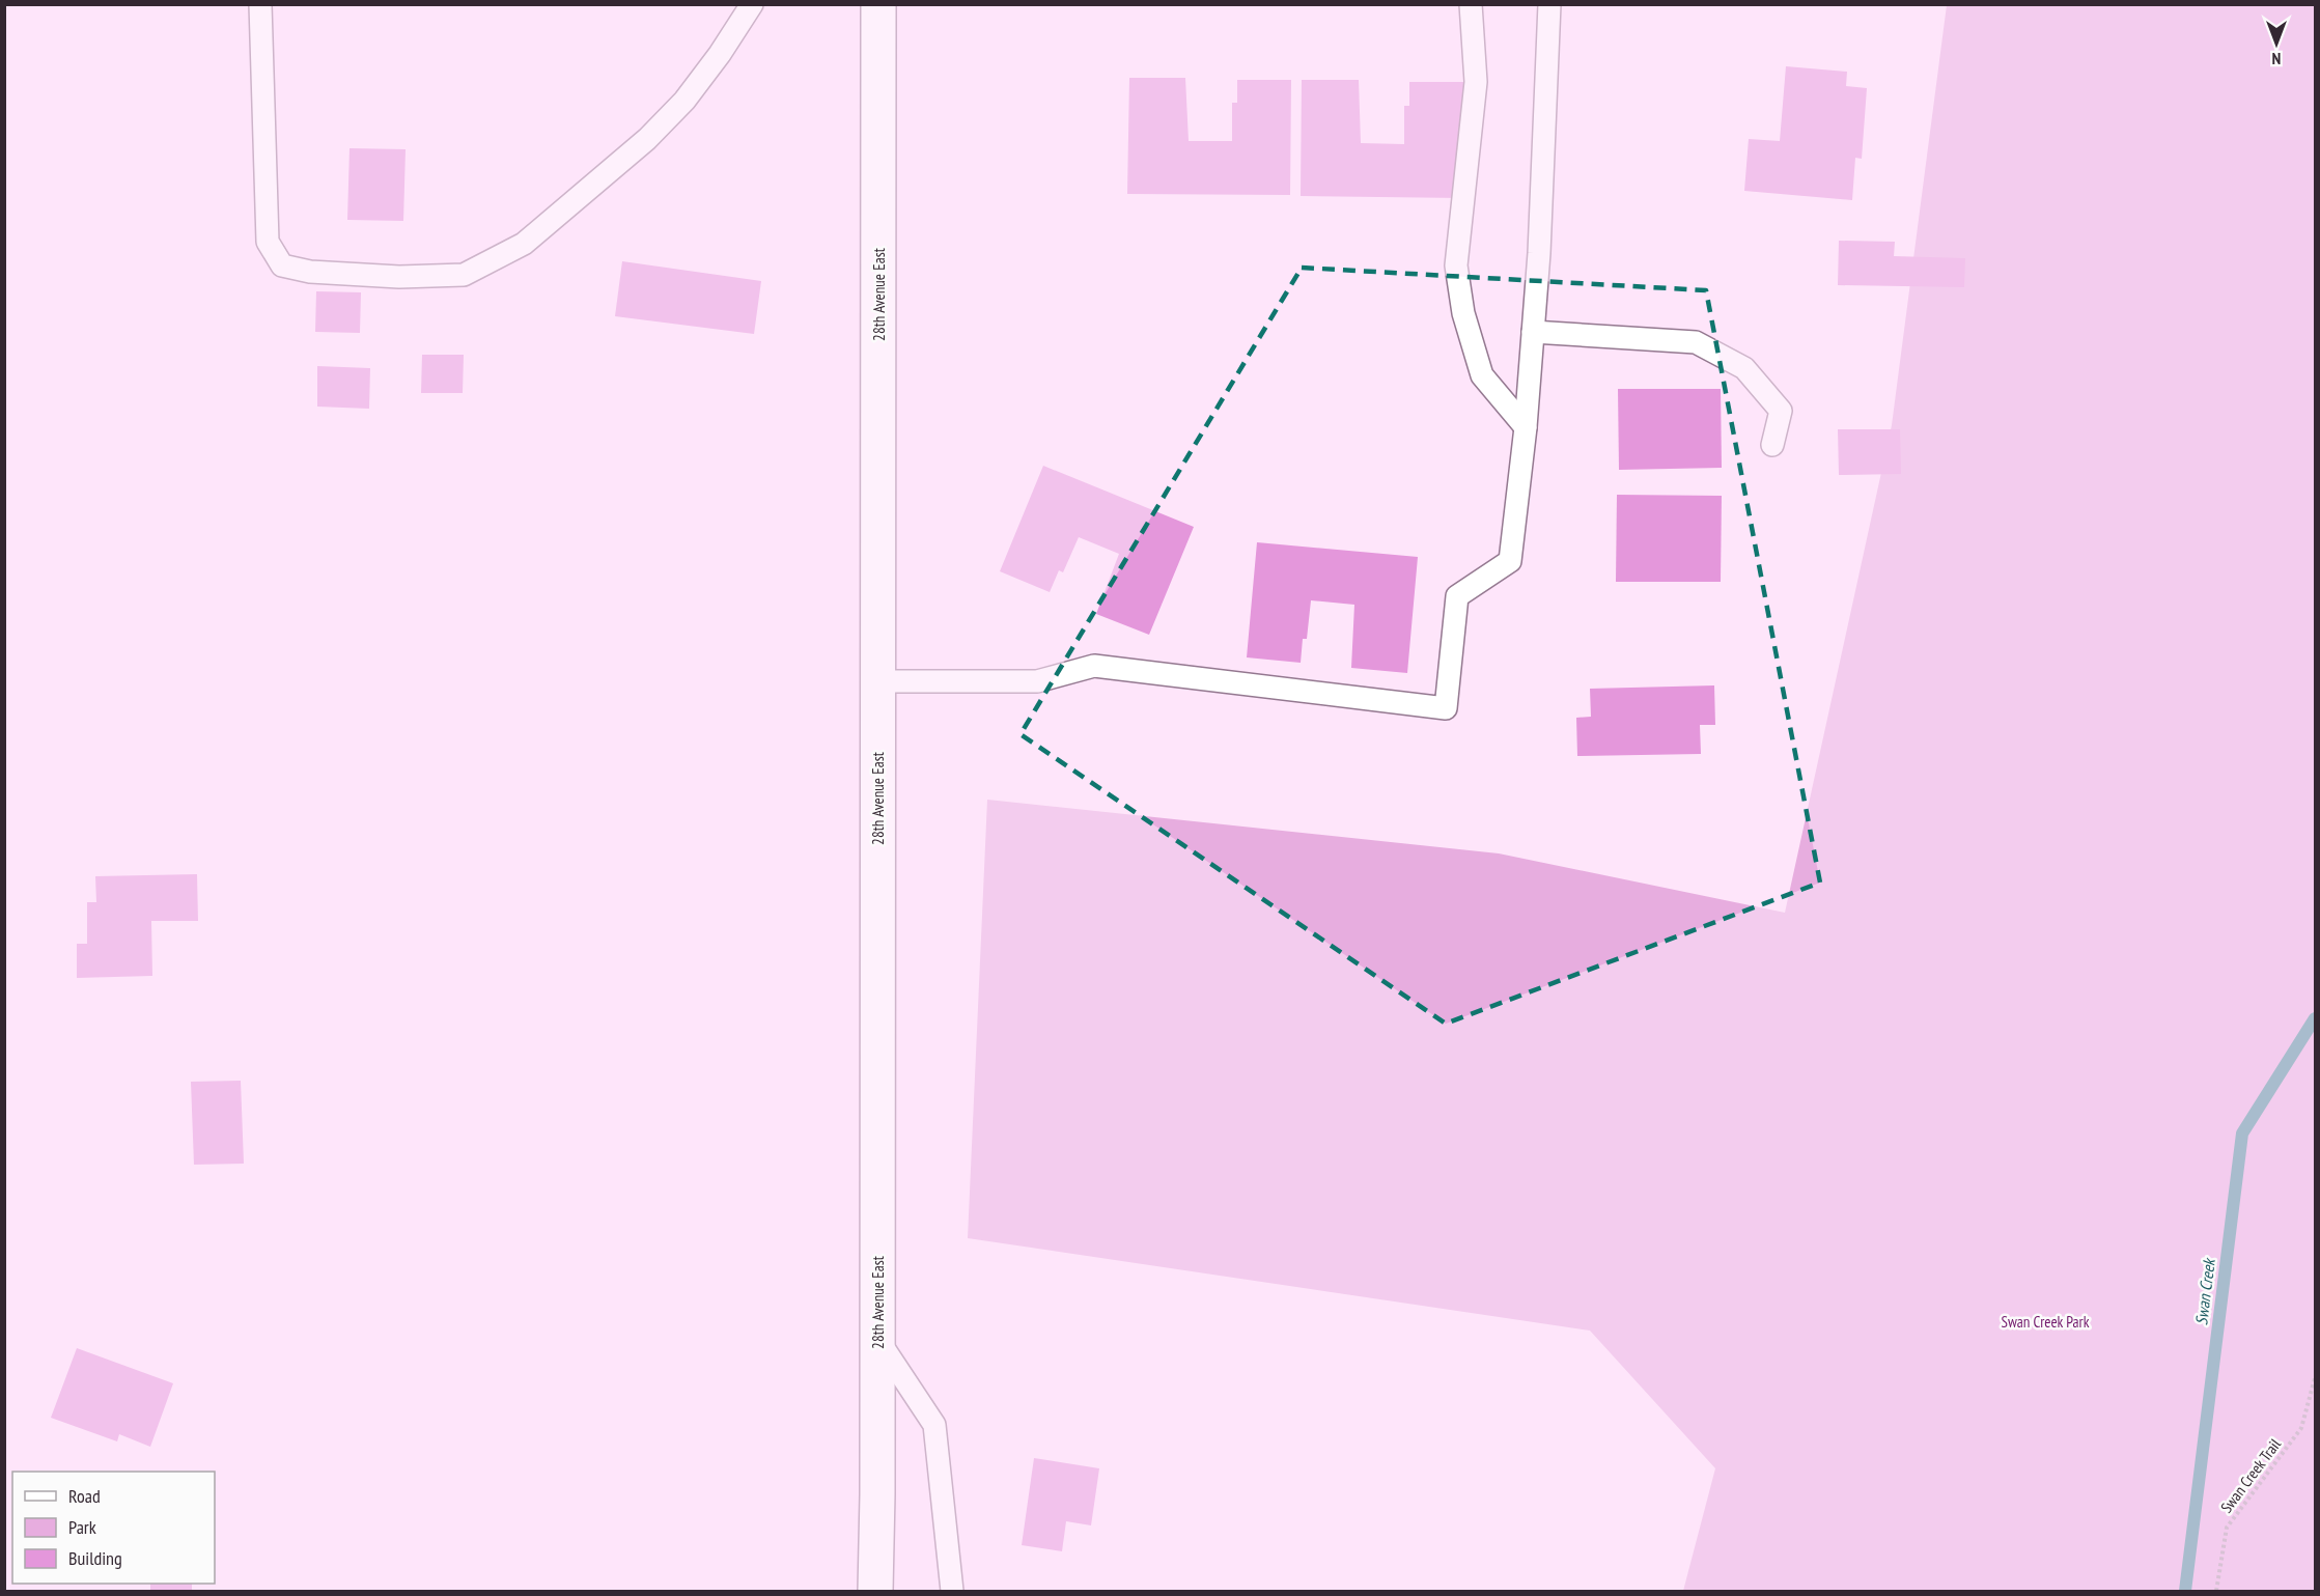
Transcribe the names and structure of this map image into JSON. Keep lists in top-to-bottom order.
{
  "streets": {
    "street": ["28th Avenue East"],
    "path": ["Swan Creek Trail"]
  },
  "water": ["Swan Creek"],
  "parks": ["Swan Creek Park"],
  "legend": ["Road", "Park", "Building"],
  "north": "bottom"
}
